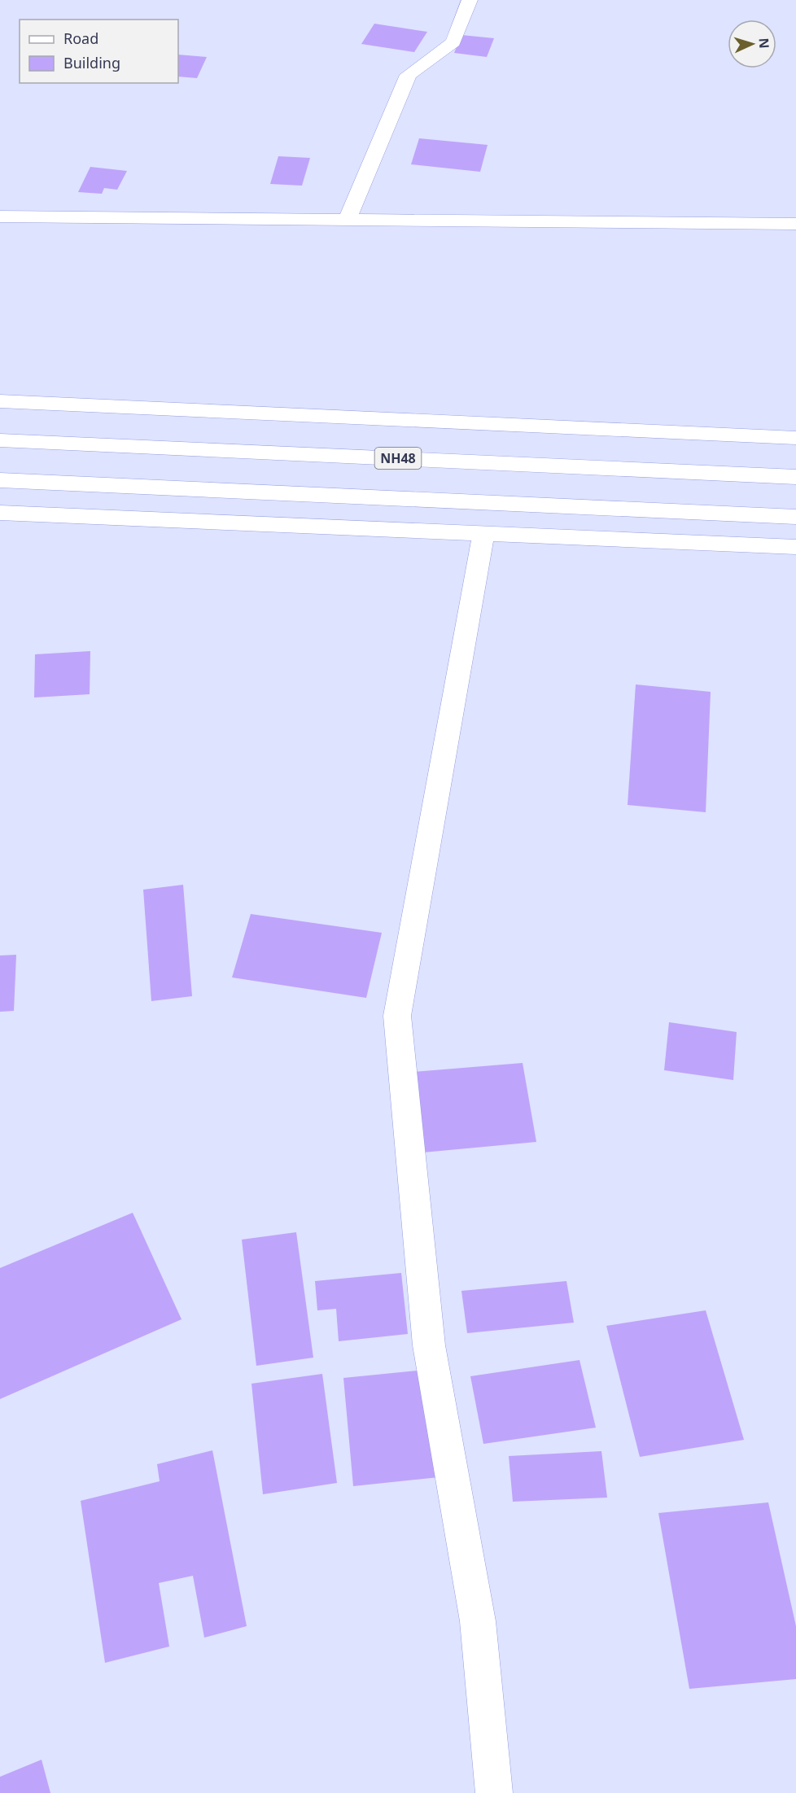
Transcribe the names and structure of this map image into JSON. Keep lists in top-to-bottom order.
{
  "streets": {
    "main road": ["NH48"]
  },
  "legend": ["Road", "Building"],
  "north": "right"
}
